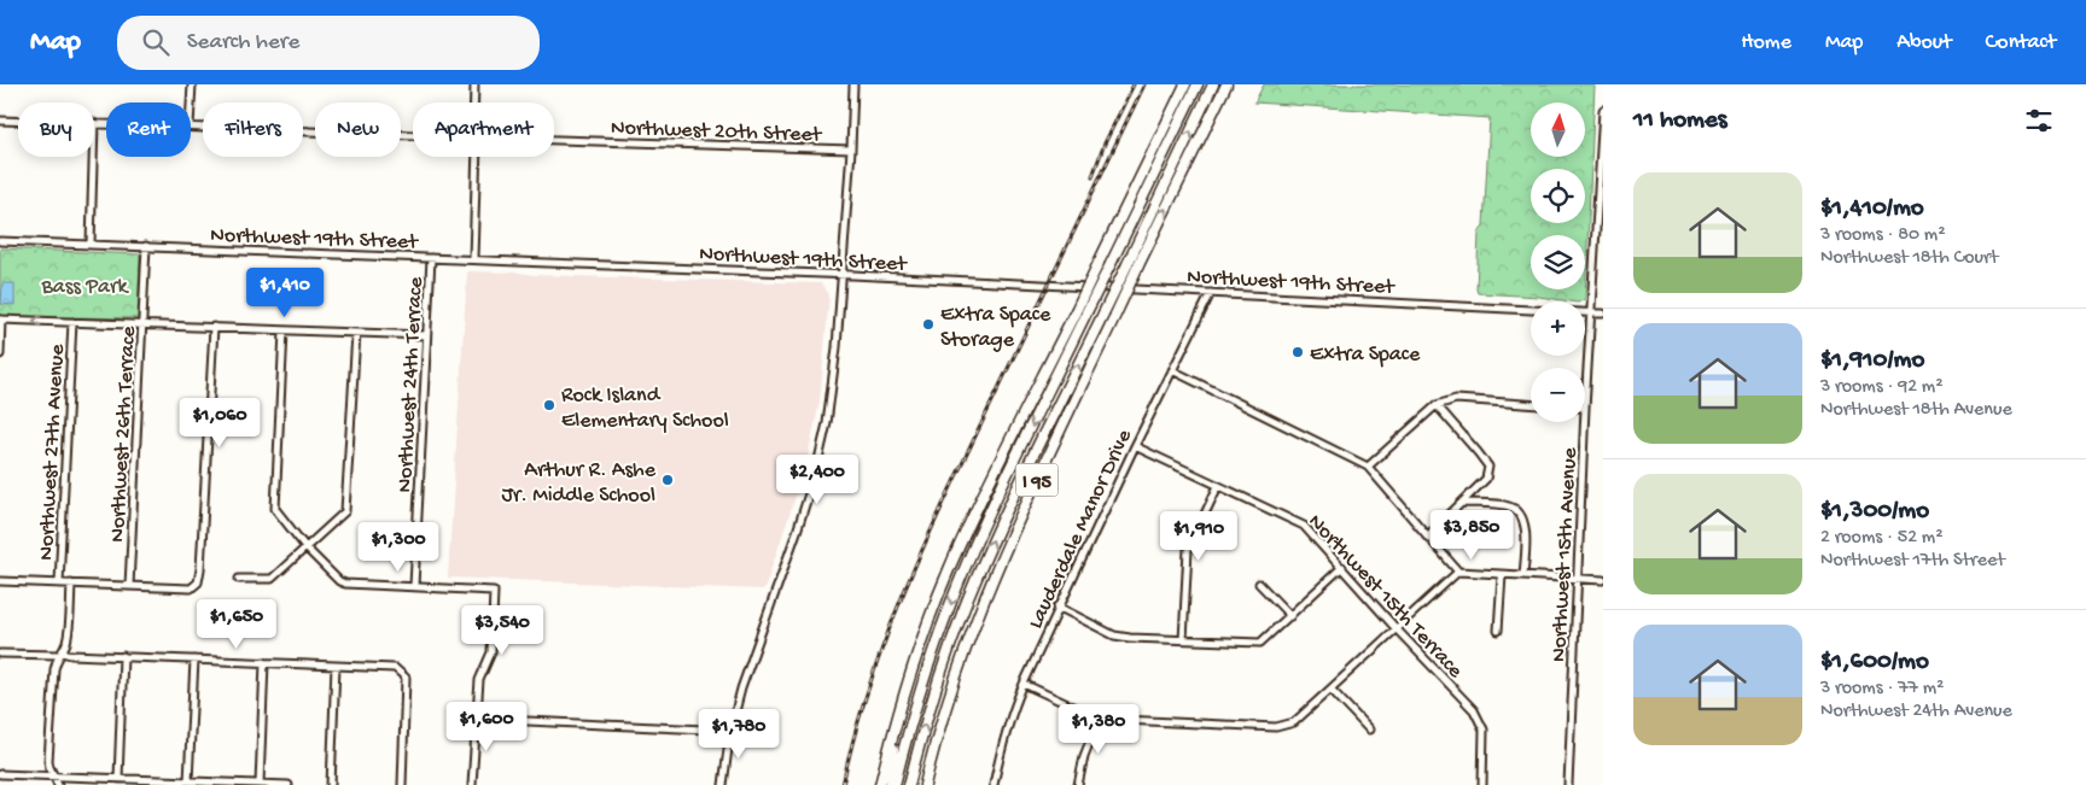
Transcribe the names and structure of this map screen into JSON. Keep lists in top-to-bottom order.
{
  "streets": {
    "highway": ["I 95"],
    "street": [
      "Northwest 20th Street",
      "Northwest 19th Street",
      "Northwest 24th Terrace",
      "Northwest 26th Terrace",
      "Northwest 27th Avenue",
      "Lauderdale Manor Drive",
      "Northwest 15th Avenue",
      "Northwest 15th Terrace"
    ]
  },
  "crossings": [
    ["Northwest 19th Street", "Northwest 24th Terrace"],
    ["Northwest 19th Street", "Northwest 26th Terrace"],
    ["Northwest 19th Street", "Lauderdale Manor Drive"],
    ["Northwest 19th Street", "Northwest 15th Avenue"],
    ["Lauderdale Manor Drive", "Northwest 15th Terrace"]
  ],
  "parks": ["Bass Park"],
  "places": [
    "Extra Space Storage",
    "Extra Space",
    "Rock Island Elementary School",
    "Arthur R. Ashe Jr. Middle School"
  ],
  "north": "top",
  "page": {
    "header": "Map",
    "search": "Search here",
    "nav": [
      "Home",
      "Map",
      "About",
      "Contact"
    ],
    "heading": "11 homes",
    "map_buttons": ["+", "−"],
    "chip": [
      "Buy",
      "Rent",
      "Filters",
      "New",
      "Apartment"
    ],
    "list": [
      {
        "name": "$1,410/mo",
        "note": "3 rooms · 80 m² · Northwest 18th Court"
      },
      {
        "name": "$1,910/mo",
        "note": "3 rooms · 92 m² · Northwest 18th Avenue"
      },
      {
        "name": "$1,300/mo",
        "note": "2 rooms · 52 m² · Northwest 17th Street"
      },
      {
        "name": "$1,600/mo",
        "note": "3 rooms · 77 m² · Northwest 24th Avenue"
      }
    ],
    "price": [
      "$1,410",
      "$1,060",
      "$2,400",
      "$3,850",
      "$1,910",
      "$1,300",
      "$1,650",
      "$3,540",
      "$1,600",
      "$1,380",
      "$1,780"
    ]
  }
}
